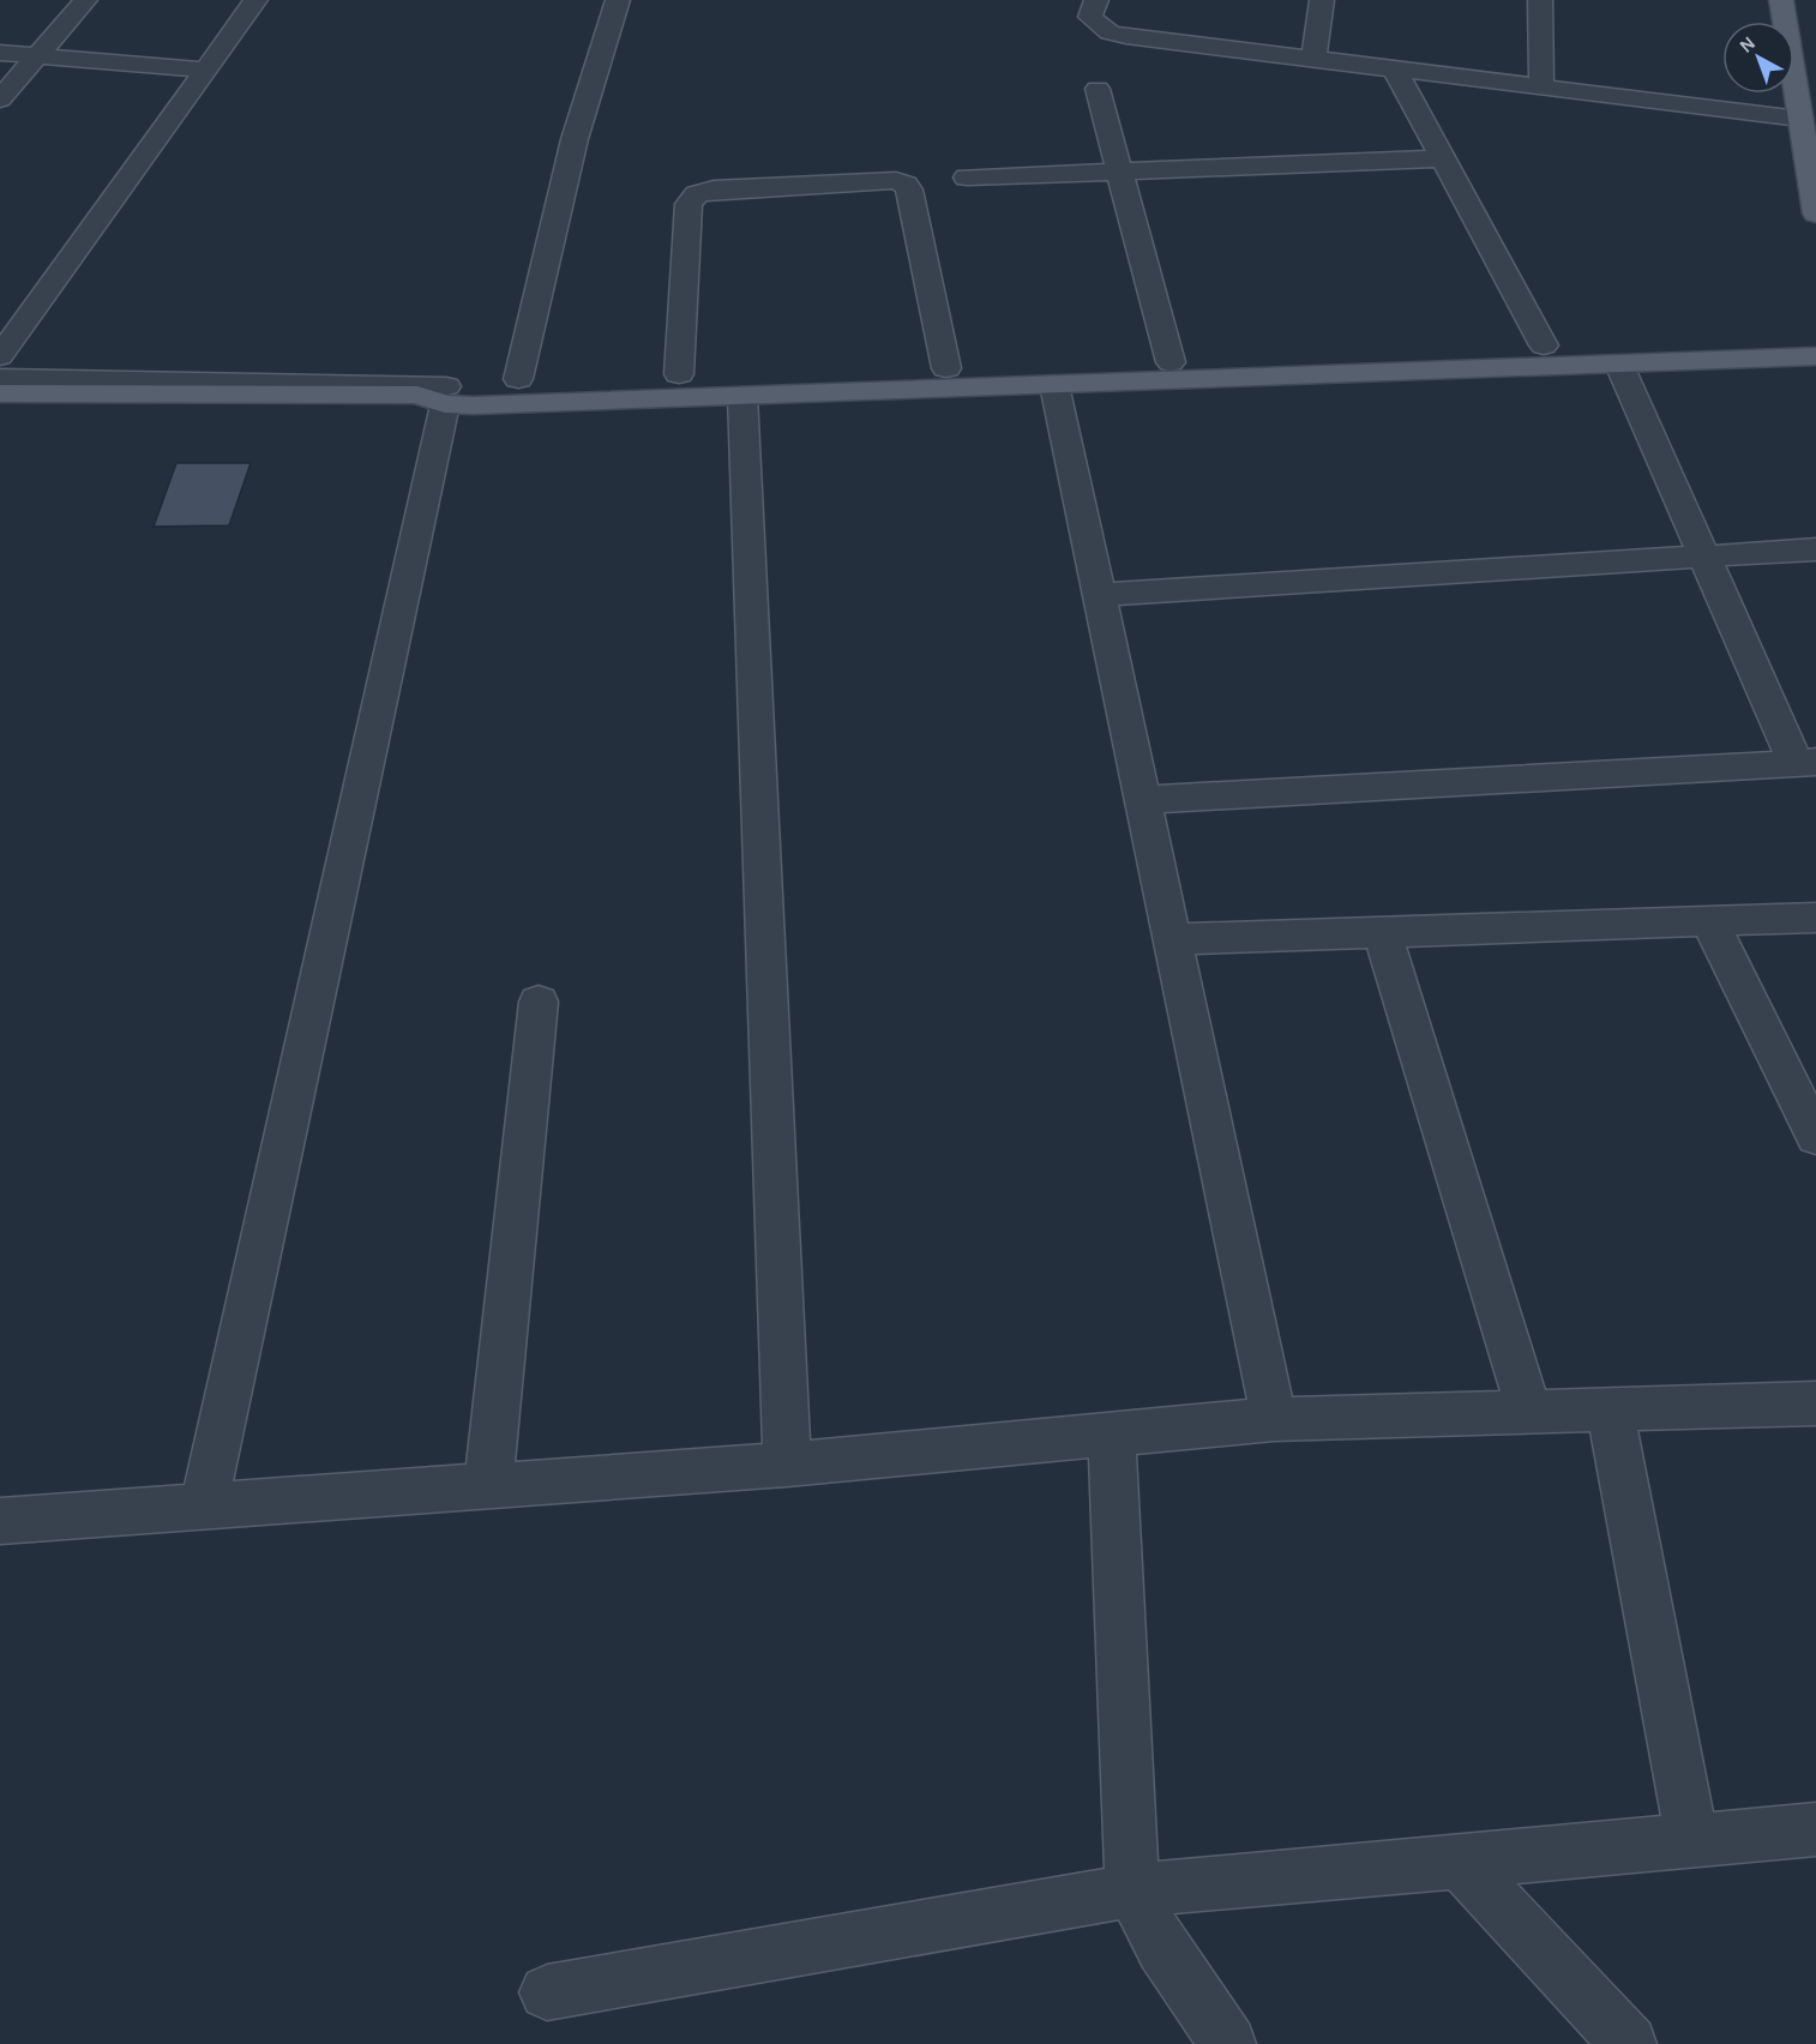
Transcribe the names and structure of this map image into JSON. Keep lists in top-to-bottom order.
{
  "north": "top left"
}
